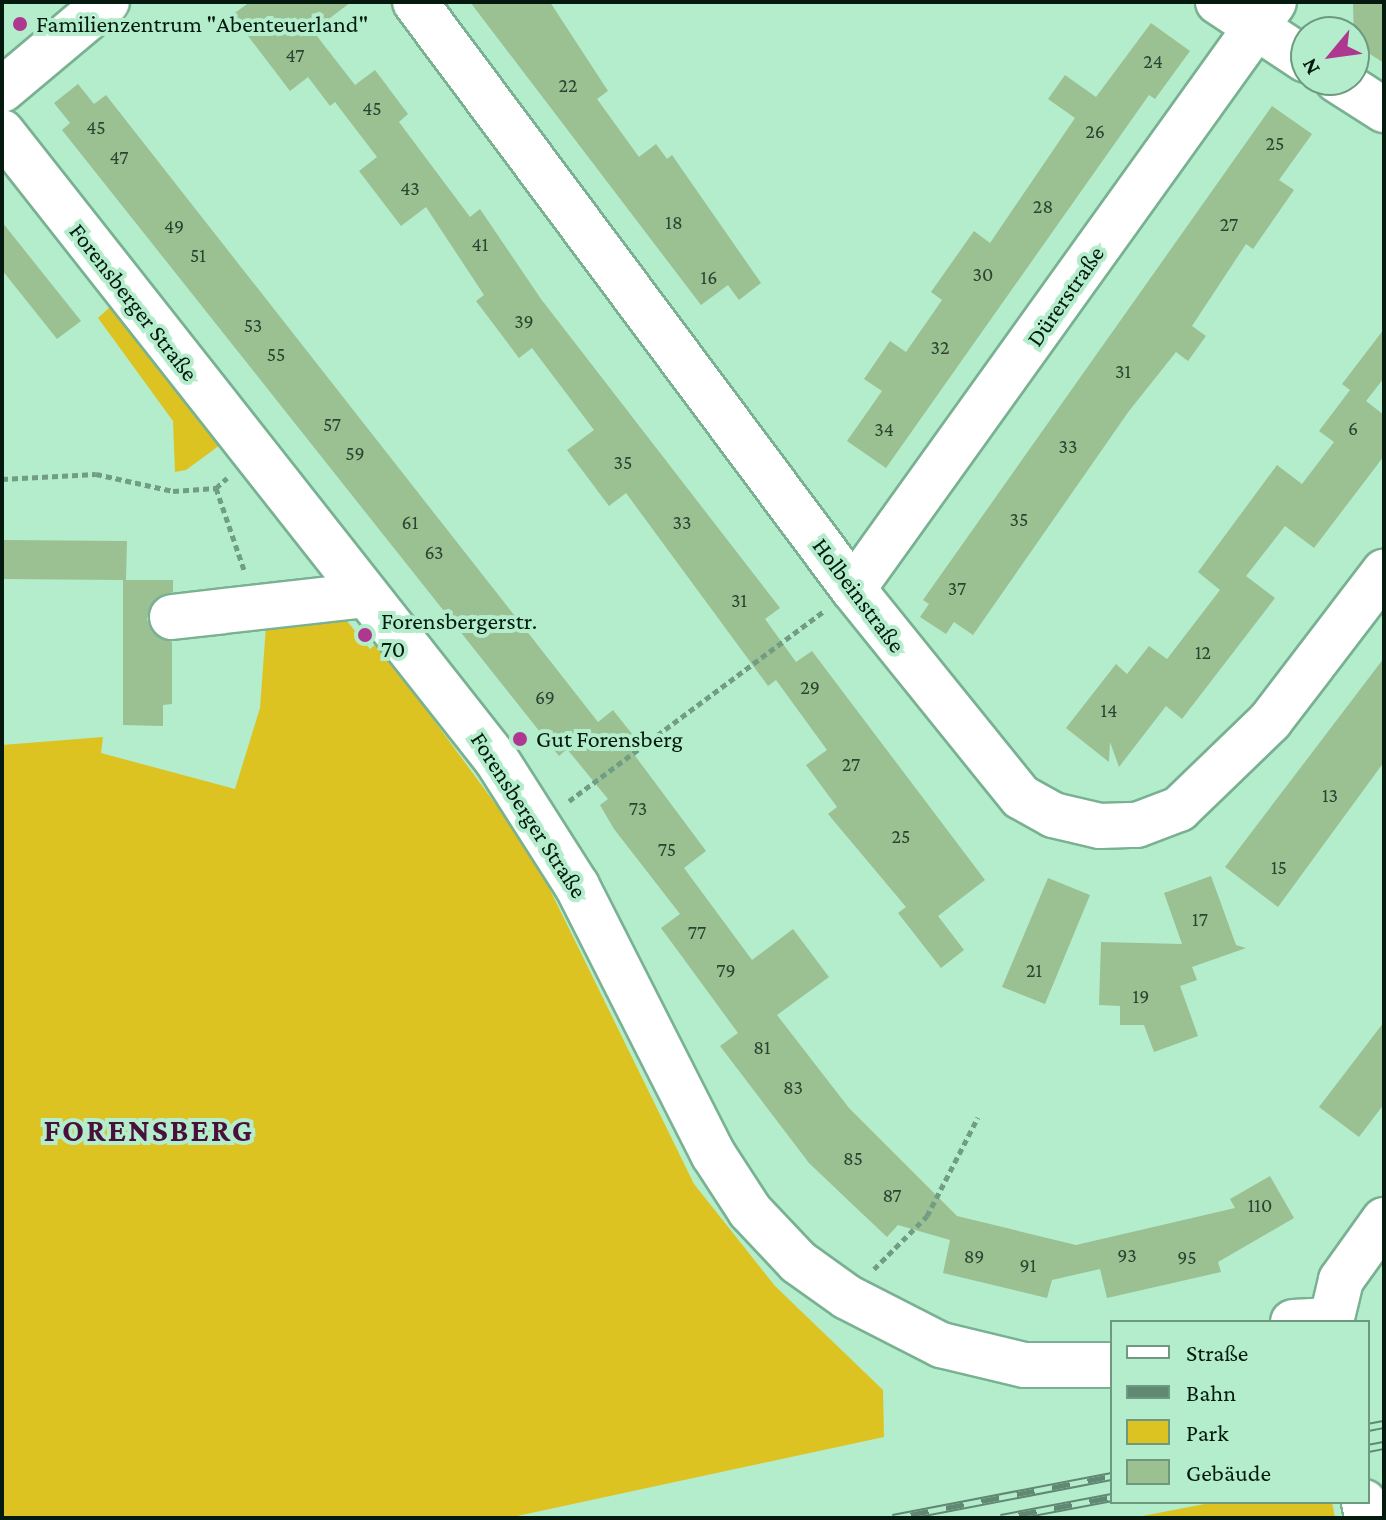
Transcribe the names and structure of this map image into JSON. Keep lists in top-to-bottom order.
{
  "streets": {
    "street": ["Dürerstraße", "Forensberger Straße", "Holbeinstraße"]
  },
  "crossings": [
    ["Dürerstraße", "Holbeinstraße"]
  ],
  "districts": ["FORENSBERG"],
  "places": ["Familienzentrum \"Abenteuerland\"", "Forensbergerstr. 70", "Gut Forensberg"],
  "house_numbers": [
    "47",
    "24",
    "22",
    "45",
    "45",
    "26",
    "25",
    "47",
    "43",
    "28",
    "18",
    "27",
    "49",
    "41",
    "51",
    "30",
    "16",
    "39",
    "53",
    "32",
    "55",
    "31",
    "57",
    "6",
    "34",
    "33",
    "59",
    "35",
    "35",
    "61",
    "33",
    "63",
    "37",
    "31",
    "12",
    "29",
    "69",
    "14",
    "27",
    "13",
    "73",
    "25",
    "75",
    "15",
    "17",
    "77",
    "79",
    "21",
    "19",
    "81",
    "83",
    "85",
    "87",
    "110",
    "93",
    "89",
    "95",
    "91"
  ],
  "legend": [
    "Straße",
    "Bahn",
    "Park",
    "Gebäude"
  ],
  "north": "bottom left"
}
